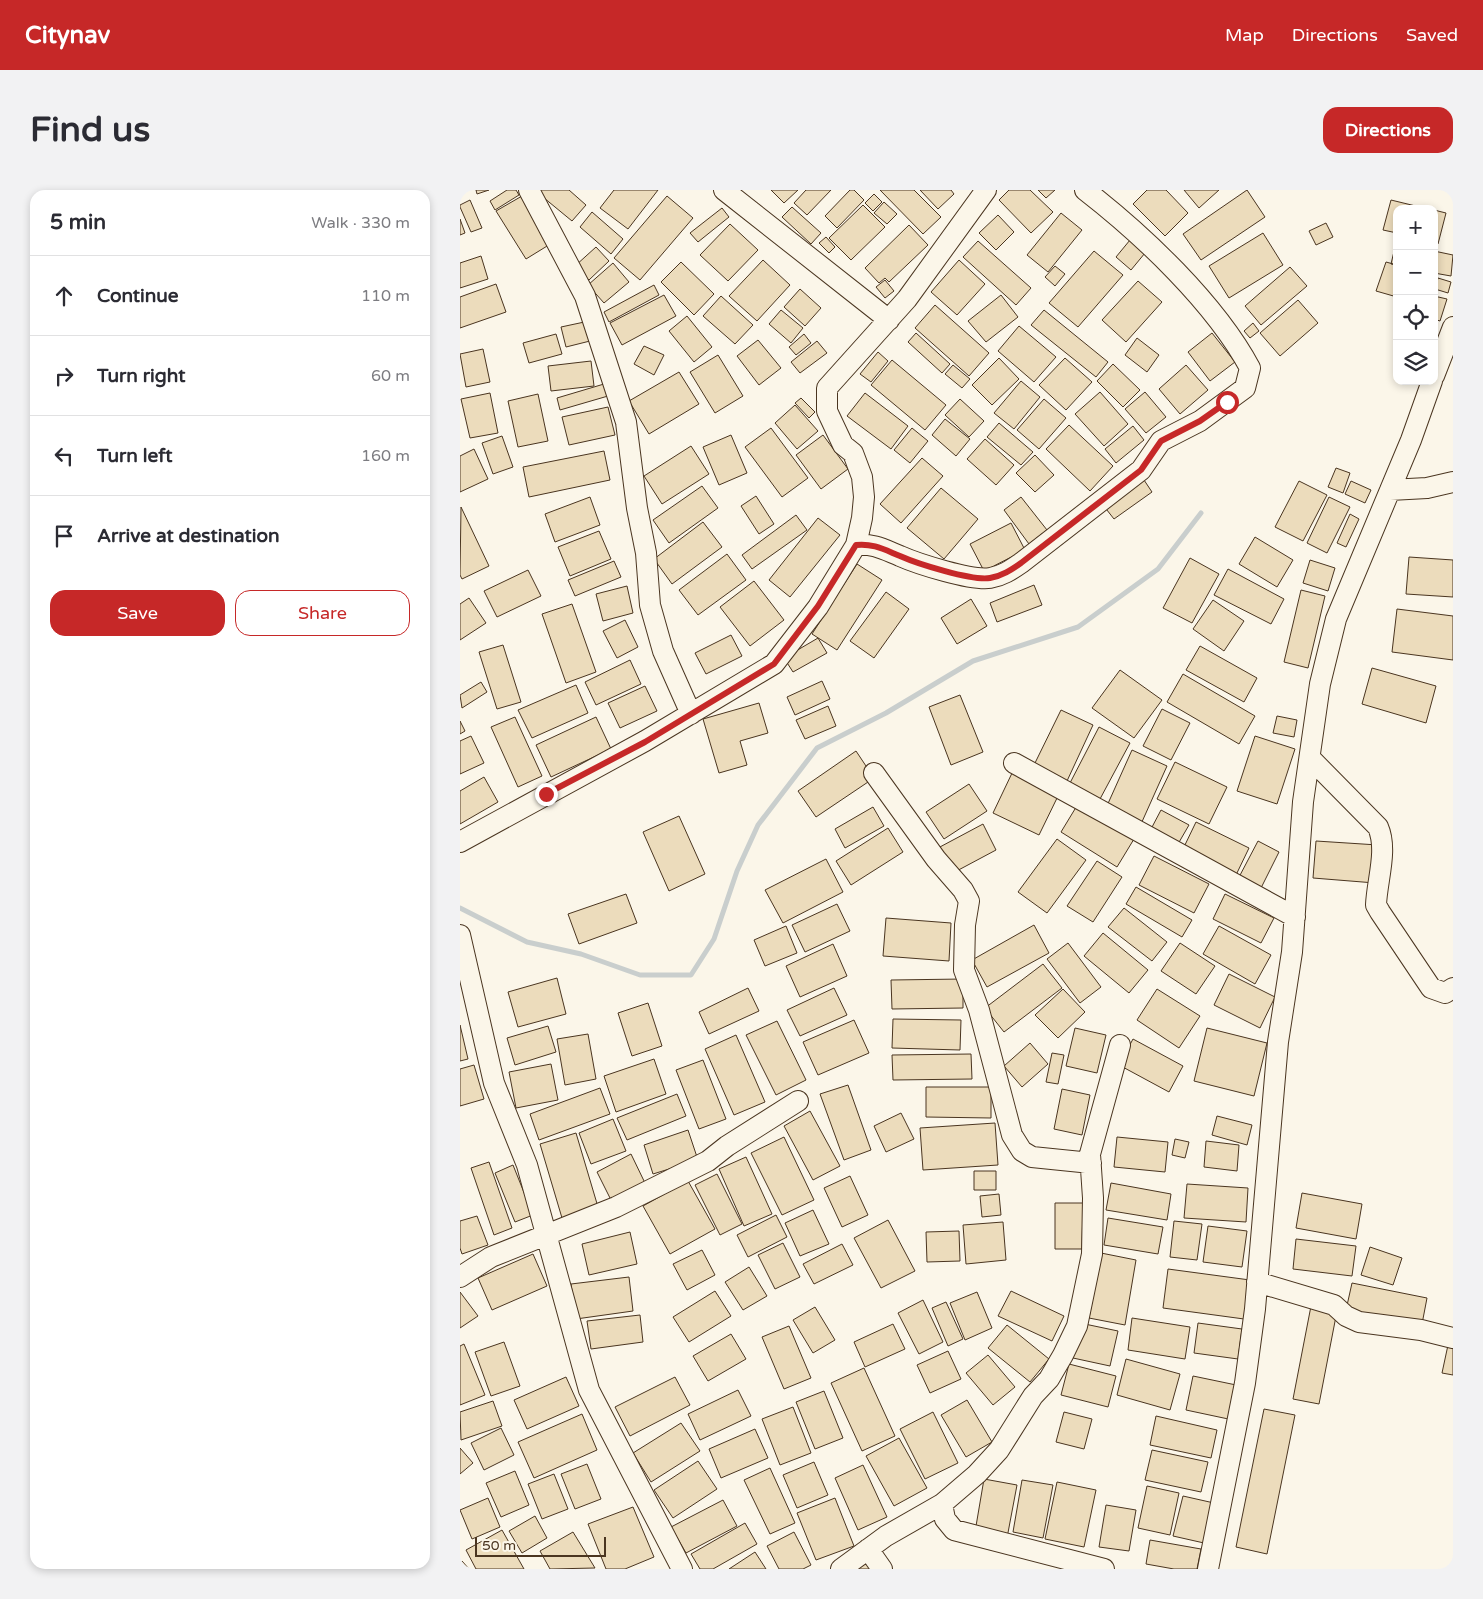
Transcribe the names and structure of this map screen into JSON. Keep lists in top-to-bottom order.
{
  "scale_bar": "50 m",
  "page": {
    "header": "Citynav",
    "nav": ["Map", "Directions", "Saved"],
    "buttons": [
      "Directions",
      ["Save", "Share"]
    ],
    "title": "Find us",
    "heading": ["5 min", "Walk · 330 m"],
    "map_buttons": ["+", "−"],
    "list": [
      ["Continue", "110 m"],
      ["Turn right", "60 m"],
      ["Turn left", "160 m"],
      "Arrive at destination"
    ],
    "scale": "50 m"
  }
}
